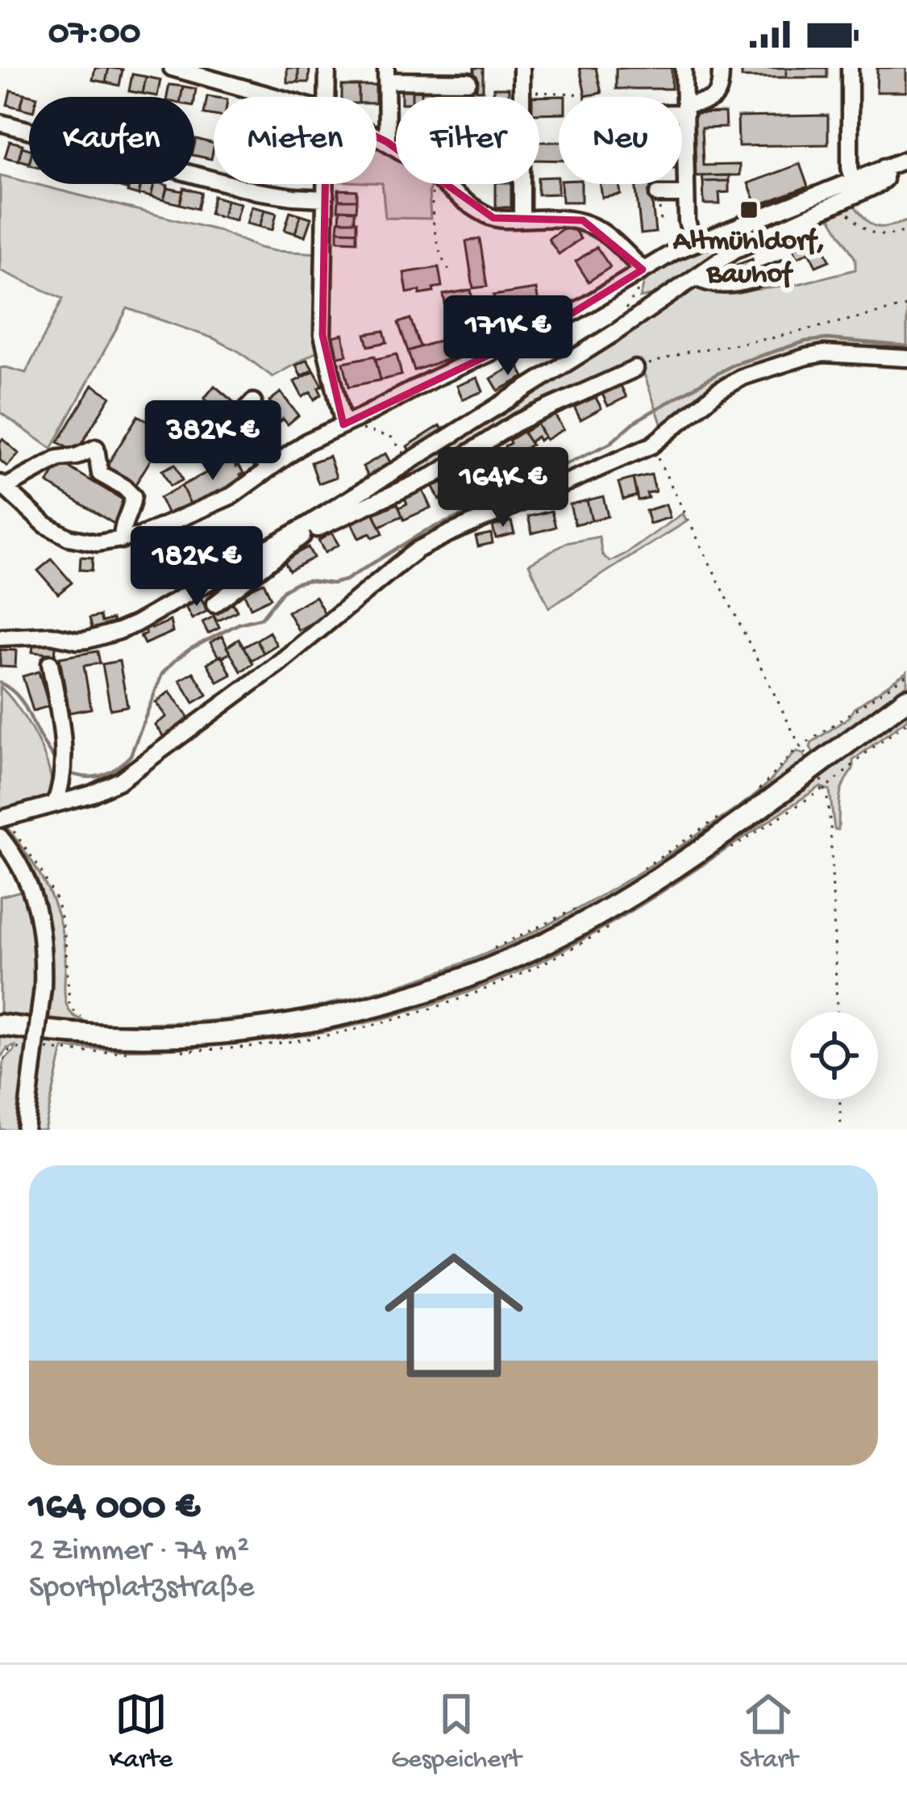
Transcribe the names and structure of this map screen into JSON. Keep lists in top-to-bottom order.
{
  "places": {
    "transit": ["Altmühldorf, Bauhof"]
  },
  "page": {
    "status": "07:00",
    "chip": [
      "Kaufen",
      "Mieten",
      "Filter",
      "Neu"
    ],
    "price": [
      "171K €",
      "382K €",
      "164K €",
      "182K €"
    ],
    "list": [
      {
        "name": "164 000 €",
        "note": "2 Zimmer · 74 m² · Sportplatzstraße"
      }
    ],
    "tabs": ["Karte", "Gespeichert", "Start"]
  }
}
